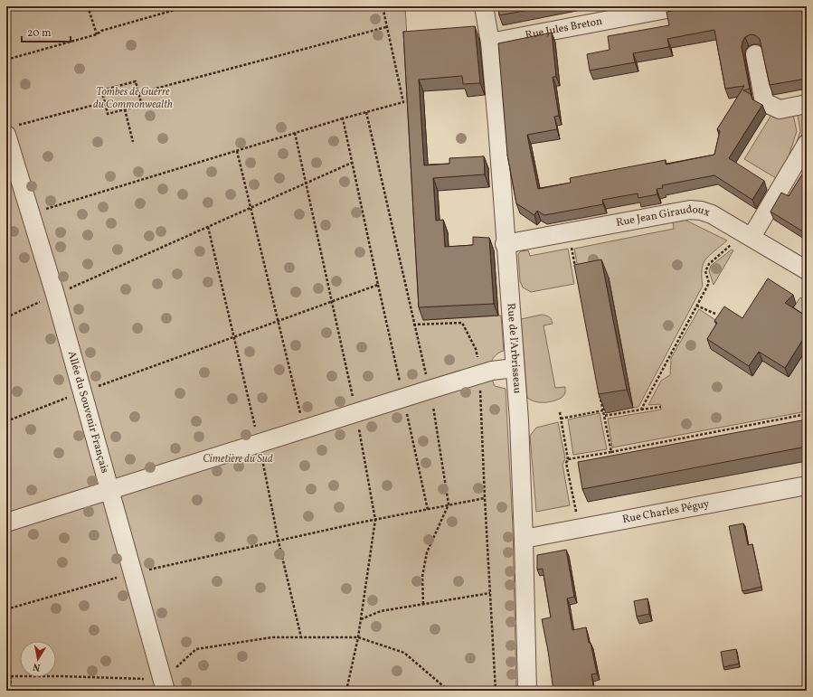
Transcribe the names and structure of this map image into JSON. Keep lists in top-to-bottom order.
{
  "streets": {
    "street": [
      "Rue Jules Breton",
      "Rue Jean Giraudoux",
      "Rue de l'Arbrisseau",
      "Allée du Souvenir Français",
      "Rue Charles Péguy"
    ]
  },
  "crossings": [
    ["Rue Jules Breton", "Rue de l'Arbrisseau"],
    ["Rue Jean Giraudoux", "Rue de l'Arbrisseau"],
    ["Rue de l'Arbrisseau", "Rue Charles Péguy"]
  ],
  "parks": ["Tombes de Guerre du Commonwealth", "Cimetière du Sud"],
  "scale_bar": "20 m",
  "north": "bottom"
}
